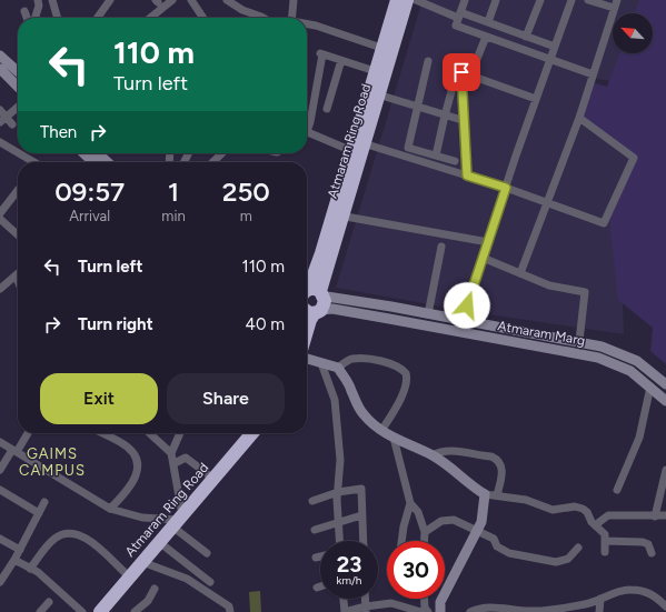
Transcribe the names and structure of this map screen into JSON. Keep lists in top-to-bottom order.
{
  "streets": {
    "highway": ["Atmaram Ring Road"],
    "main road": ["Atmaram Marg"]
  },
  "crossings": [
    ["Atmaram Ring Road", "Atmaram Marg"]
  ],
  "districts": ["GAIMS CAMPUS"],
  "north": "top left",
  "page": {
    "turn": ["110 m", "Turn left"],
    "then": "Then",
    "eta": [
      "09:57",
      "Arrival",
      "1",
      "min",
      "250",
      "m"
    ],
    "list": [
      {
        "name": "Turn left",
        "value": "110 m"
      },
      {
        "name": "Turn right",
        "value": "40 m"
      }
    ],
    "buttons": ["Exit", "Share"],
    "speed": "23 km/h",
    "limit": "30"
  }
}
